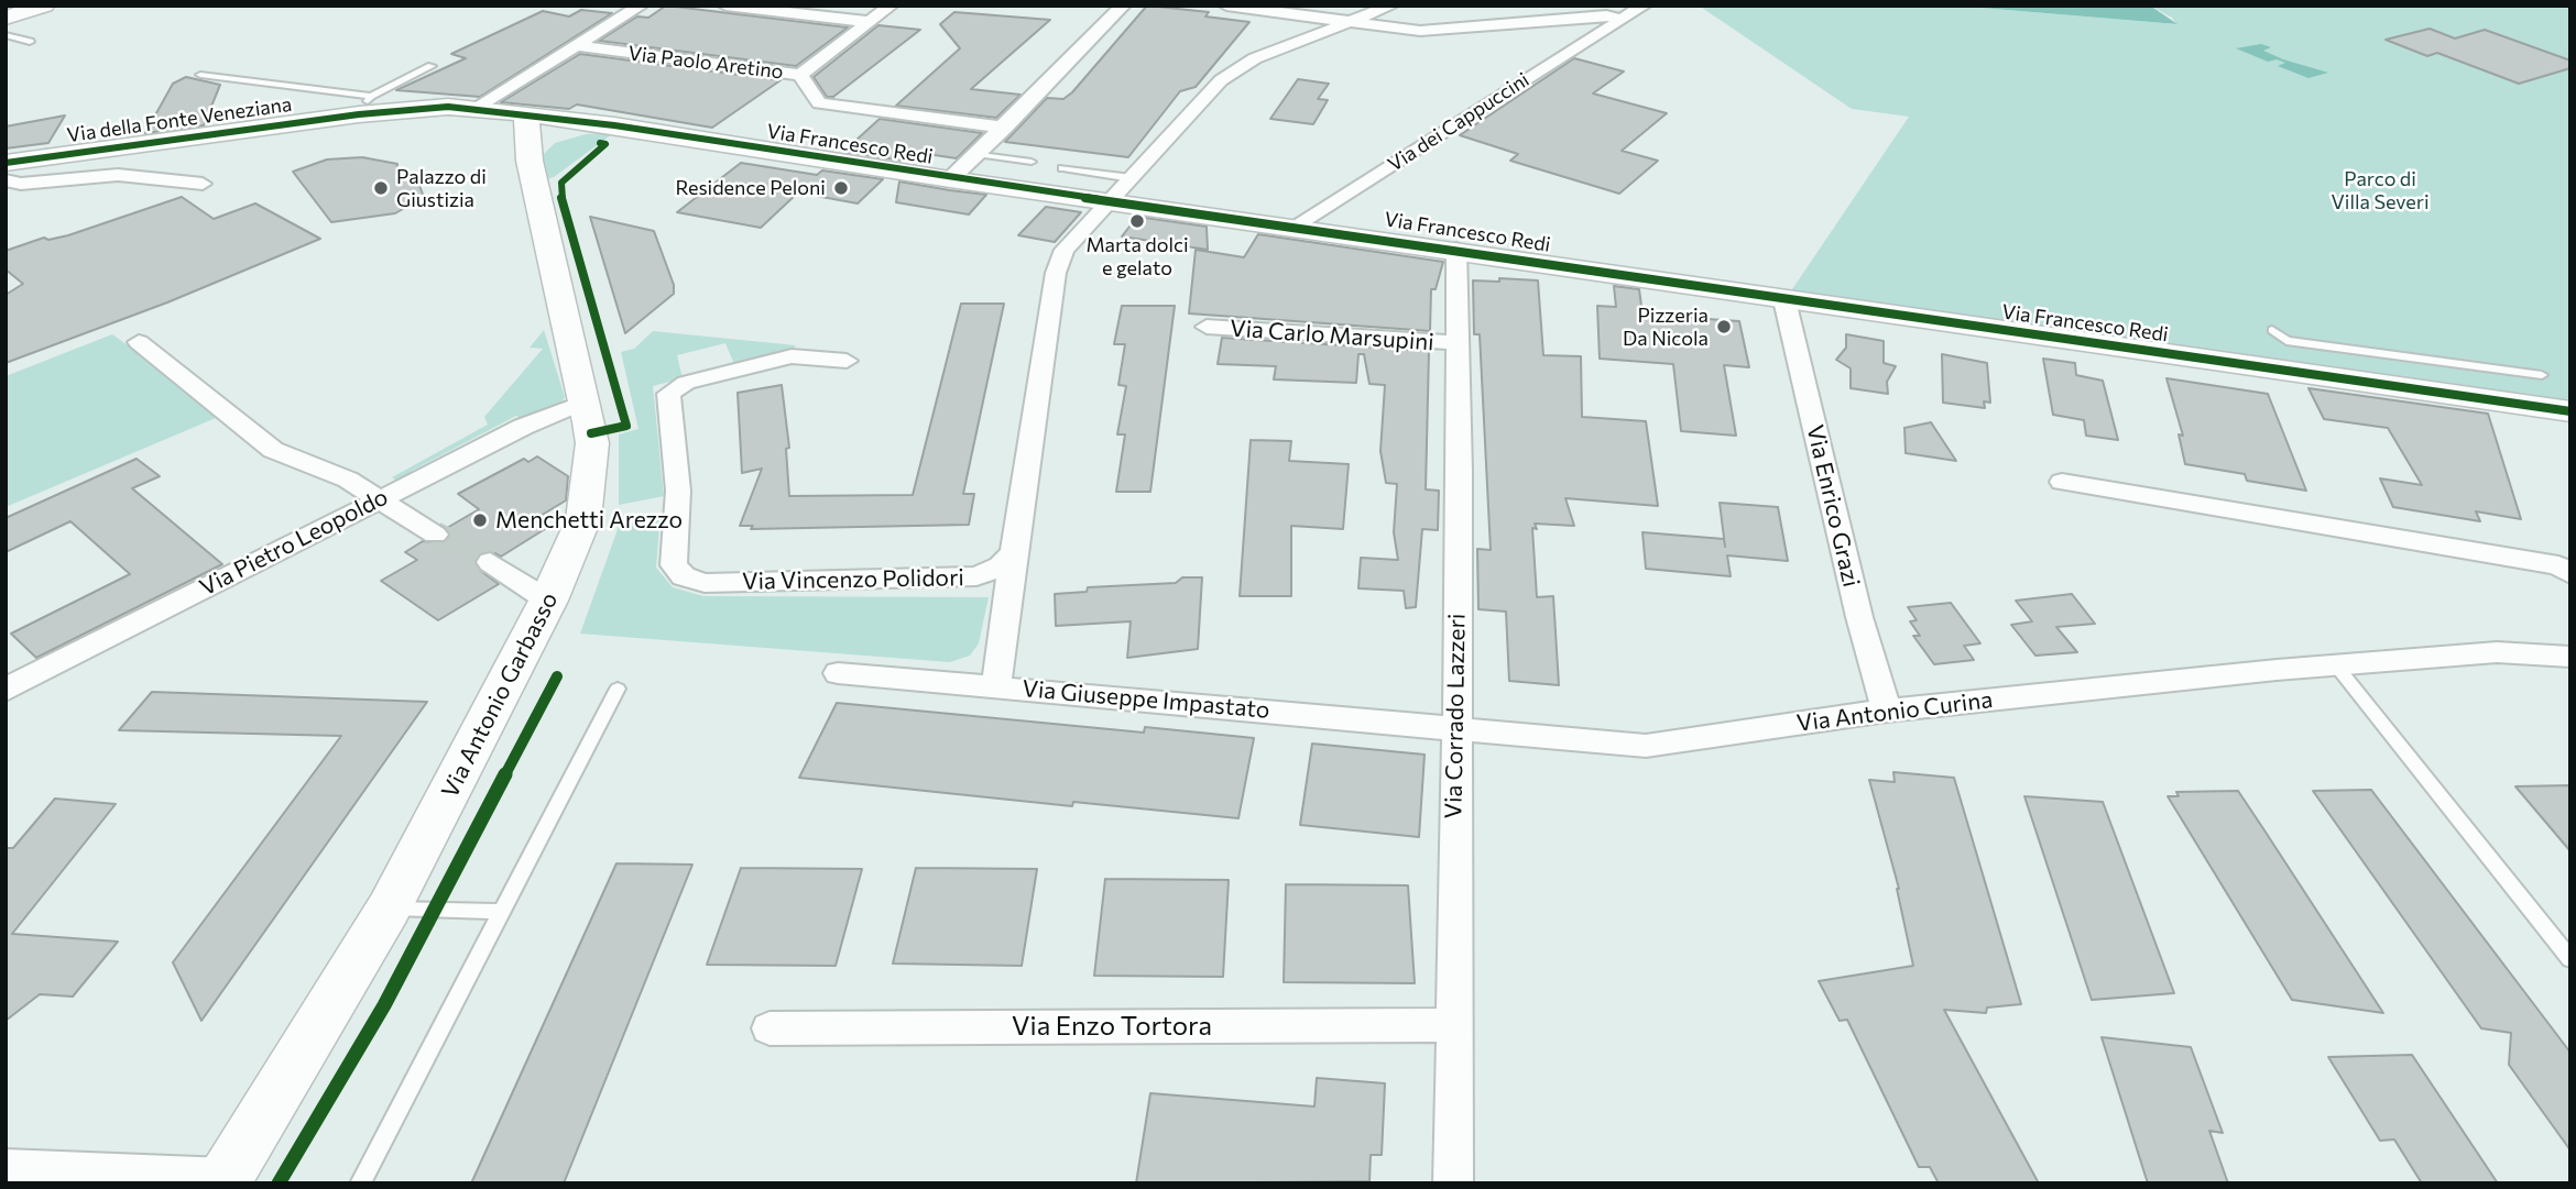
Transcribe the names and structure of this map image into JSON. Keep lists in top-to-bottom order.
{
  "streets": {
    "street": [
      "Via Paolo Aretino",
      "Via della Fonte Veneziana",
      "Via dei Cappuccini",
      "Via Francesco Redi",
      "Via Carlo Marsupini",
      "Via Enrico Grazi",
      "Via Pietro Leopoldo",
      "Via Vincenzo Polidori",
      "Via Antonio Garbasso",
      "Via Giuseppe Impastato",
      "Via Antonio Curina",
      "Via Corrado Lazzeri",
      "Via Enzo Tortora"
    ]
  },
  "crossings": [
    ["Via della Fonte Veneziana", "Via Francesco Redi"],
    ["Via dei Cappuccini", "Via Francesco Redi"],
    ["Via Francesco Redi", "Via Enrico Grazi"],
    ["Via Francesco Redi", "Via Antonio Garbasso"],
    ["Via Francesco Redi", "Via Corrado Lazzeri"],
    ["Via Carlo Marsupini", "Via Corrado Lazzeri"],
    ["Via Enrico Grazi", "Via Antonio Curina"],
    ["Via Pietro Leopoldo", "Via Antonio Garbasso"],
    ["Via Giuseppe Impastato", "Via Antonio Curina"],
    ["Via Giuseppe Impastato", "Via Corrado Lazzeri"],
    ["Via Antonio Curina", "Via Corrado Lazzeri"],
    ["Via Corrado Lazzeri", "Via Enzo Tortora"]
  ],
  "parks": ["Parco di Villa Severi"],
  "places": [
    "Palazzo di Giustizia",
    "Residence Peloni",
    "Marta dolci e gelato",
    "Pizzeria Da Nicola",
    "Menchetti Arezzo"
  ]
}
